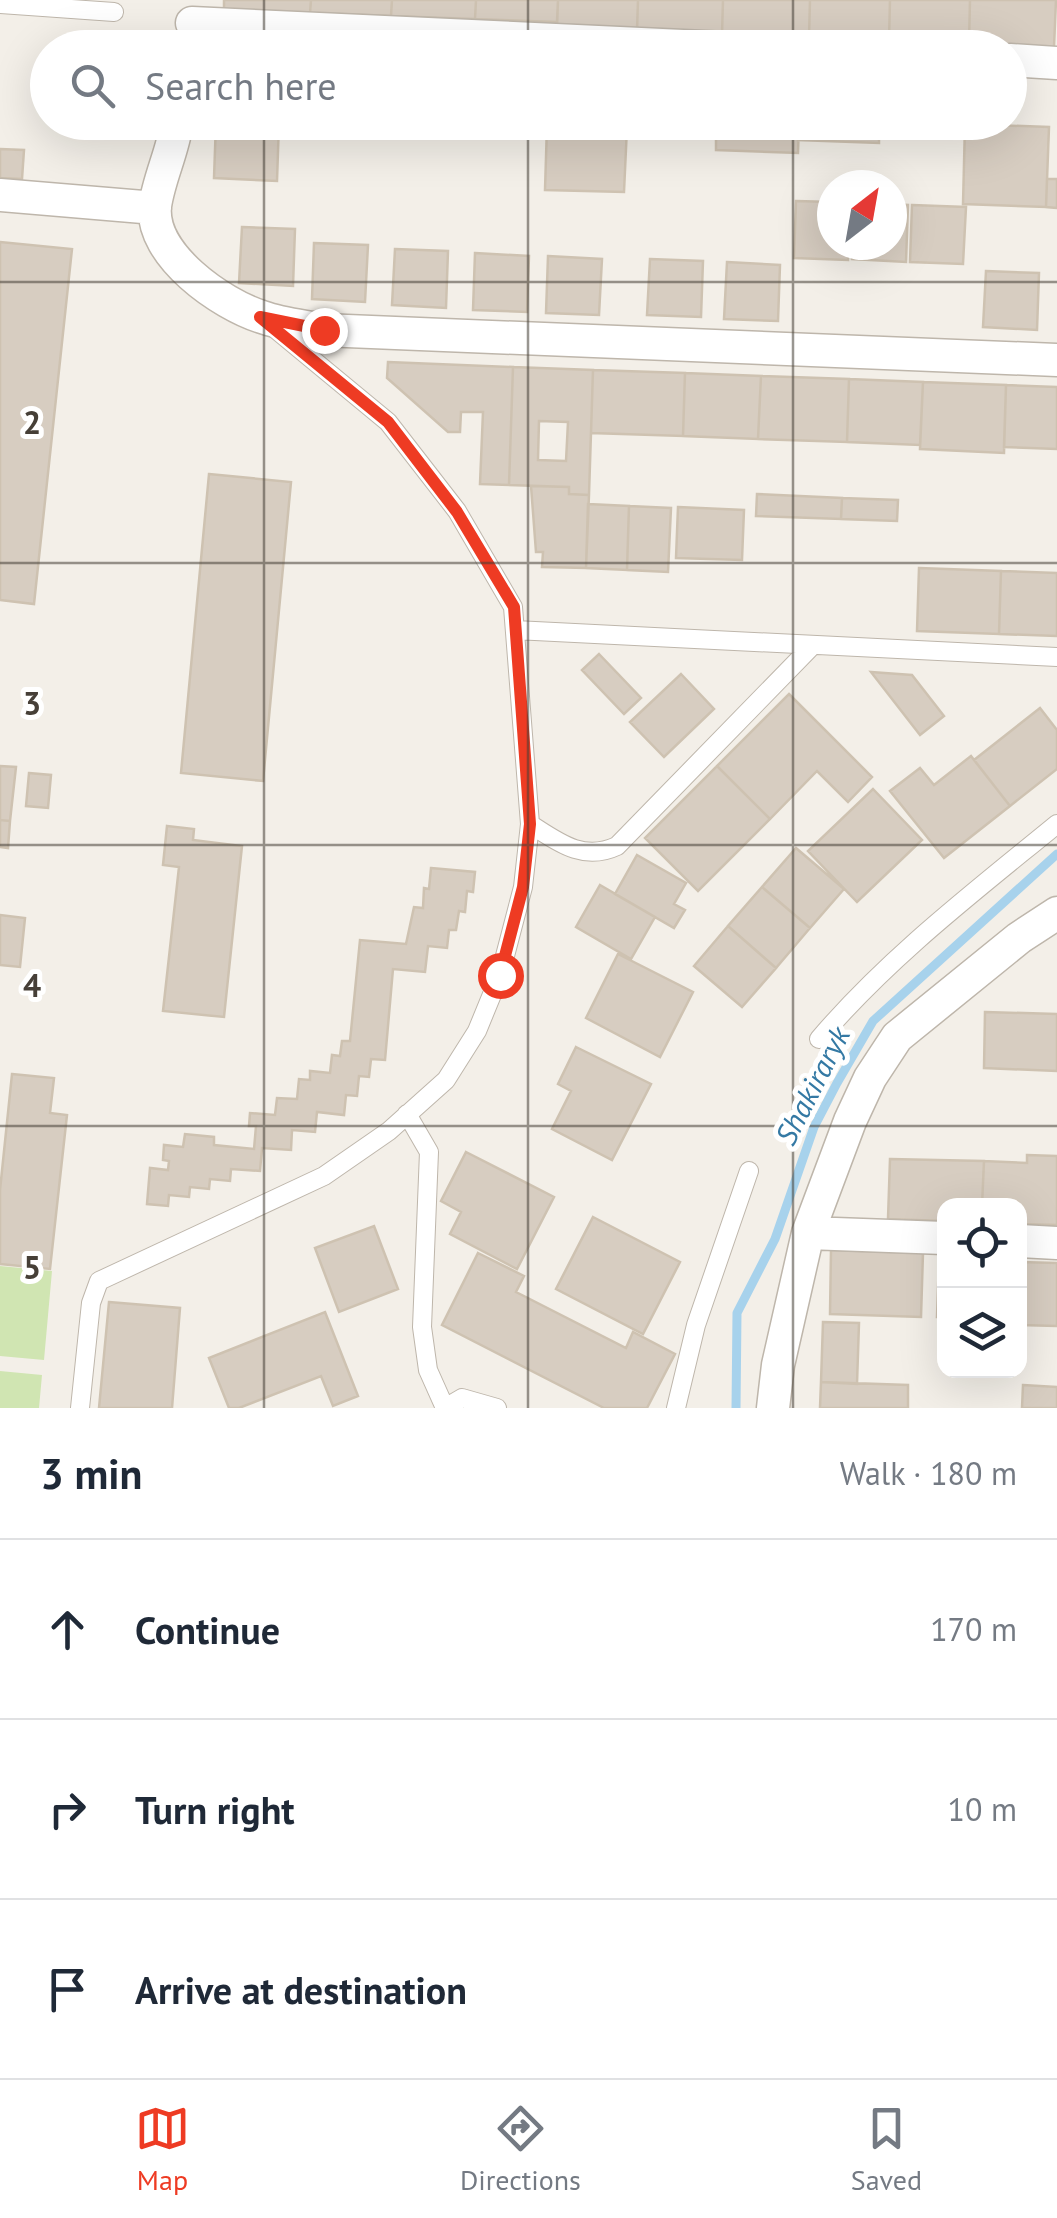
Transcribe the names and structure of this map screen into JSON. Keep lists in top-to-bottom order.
{
  "water": ["Shakiraryk"],
  "north": "top right",
  "page": {
    "search": "Search here",
    "heading": ["3 min", "Walk · 180 m"],
    "list": [
      ["Continue", "170 m"],
      ["Turn right", "10 m"],
      "Arrive at destination"
    ],
    "nav": ["Map", "Directions", "Saved"]
  },
  "grid": {
    "rows": [
      "2",
      "3",
      "4",
      "5"
    ]
  }
}
